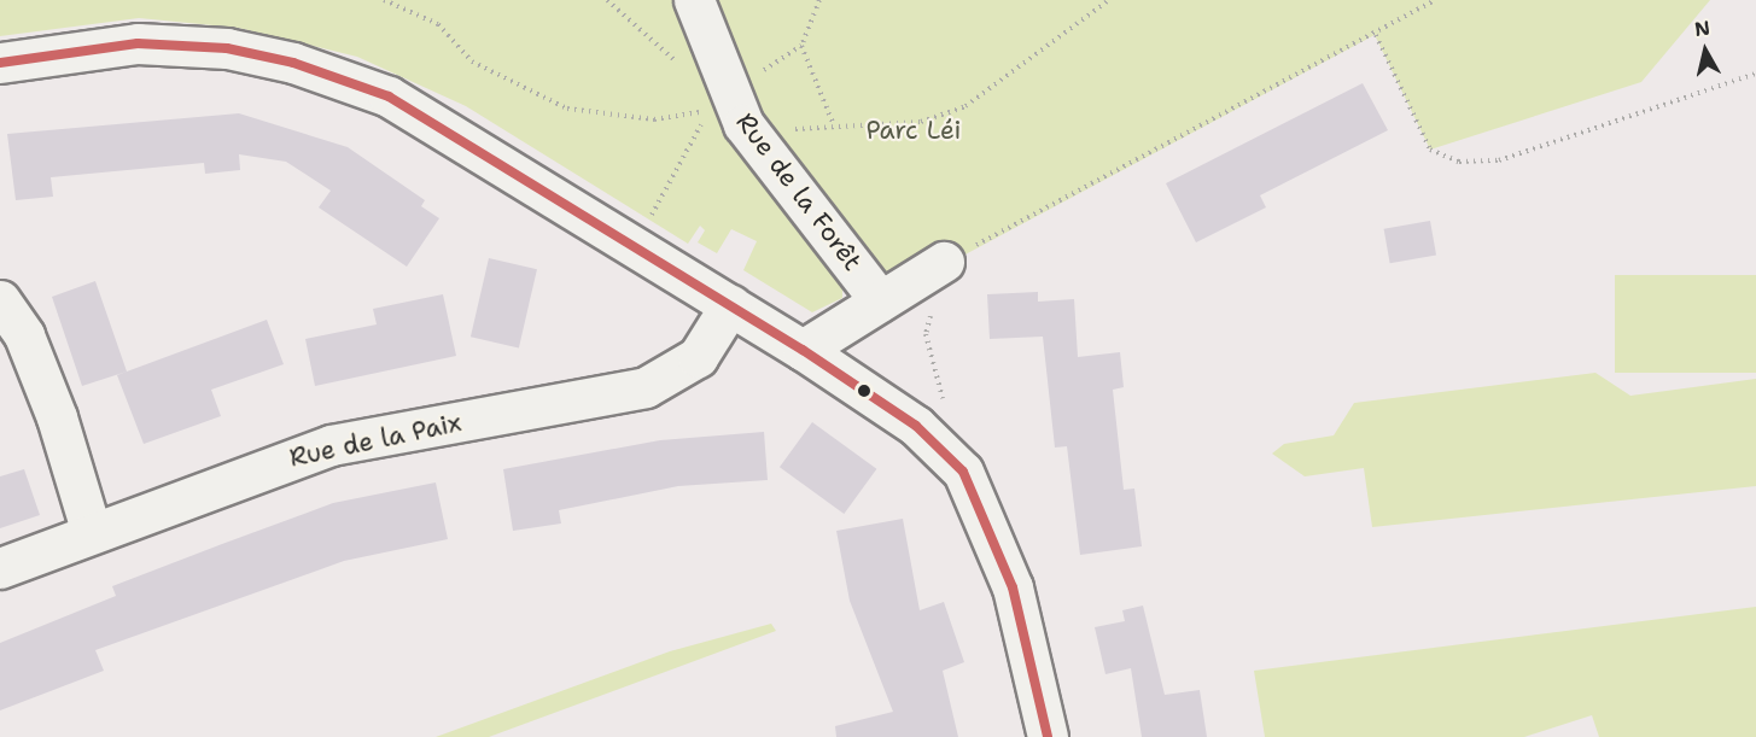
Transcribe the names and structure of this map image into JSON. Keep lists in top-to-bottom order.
{
  "streets": {
    "street": ["Rue de la Forêt", "Rue de la Paix"]
  },
  "parks": ["Parc Léi"],
  "north": "top"
}
